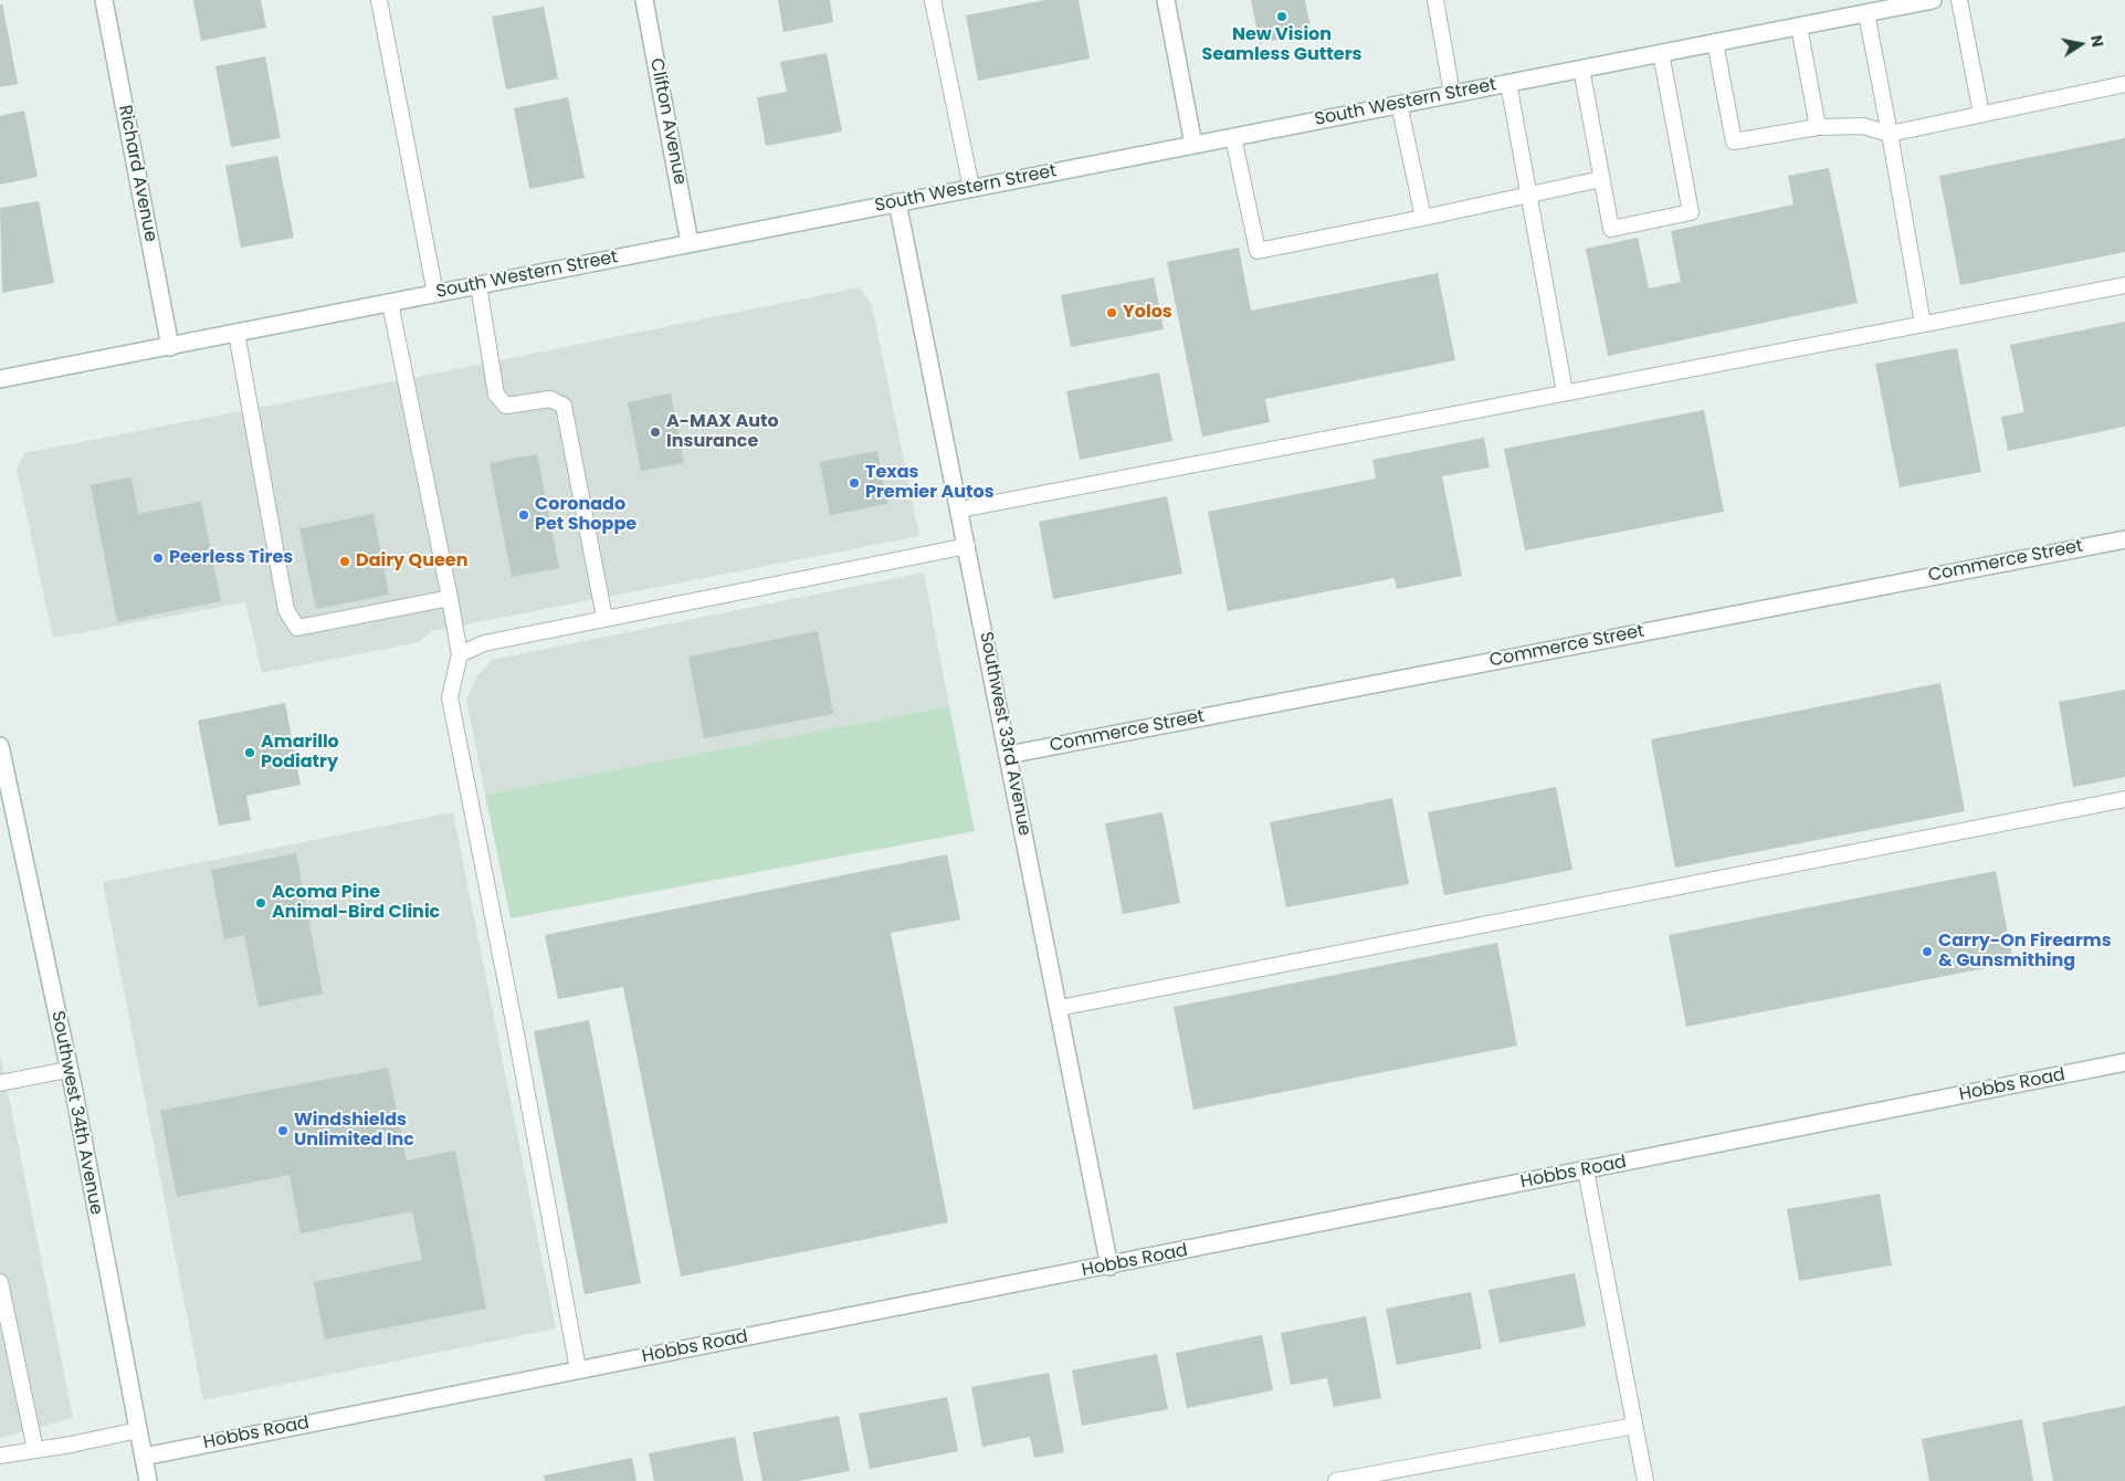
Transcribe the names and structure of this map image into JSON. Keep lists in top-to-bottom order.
{
  "streets": {
    "street": [
      "South Western Street",
      "Clifton Avenue",
      "Richard Avenue",
      "Commerce Street",
      "Southwest 33rd Avenue",
      "Hobbs Road",
      "Southwest 34th Avenue"
    ]
  },
  "crossings": [
    ["South Western Street", "Clifton Avenue"],
    ["South Western Street", "Richard Avenue"],
    ["South Western Street", "Southwest 33rd Avenue"],
    ["Commerce Street", "Southwest 33rd Avenue"],
    ["Southwest 33rd Avenue", "Hobbs Road"],
    ["Hobbs Road", "Southwest 34th Avenue"]
  ],
  "places": [
    "New Vision Seamless Gutters",
    "Yolos",
    "A-MAX Auto Insurance",
    "Texas Premier Autos",
    "Coronado Pet Shoppe",
    "Peerless Tires",
    "Dairy Queen",
    "Amarillo Podiatry",
    "Acoma Pine Animal-Bird Clinic",
    "Carry-On Firearms & Gunsmithing",
    "Windshields Unlimited Inc"
  ],
  "north": "right"
}
